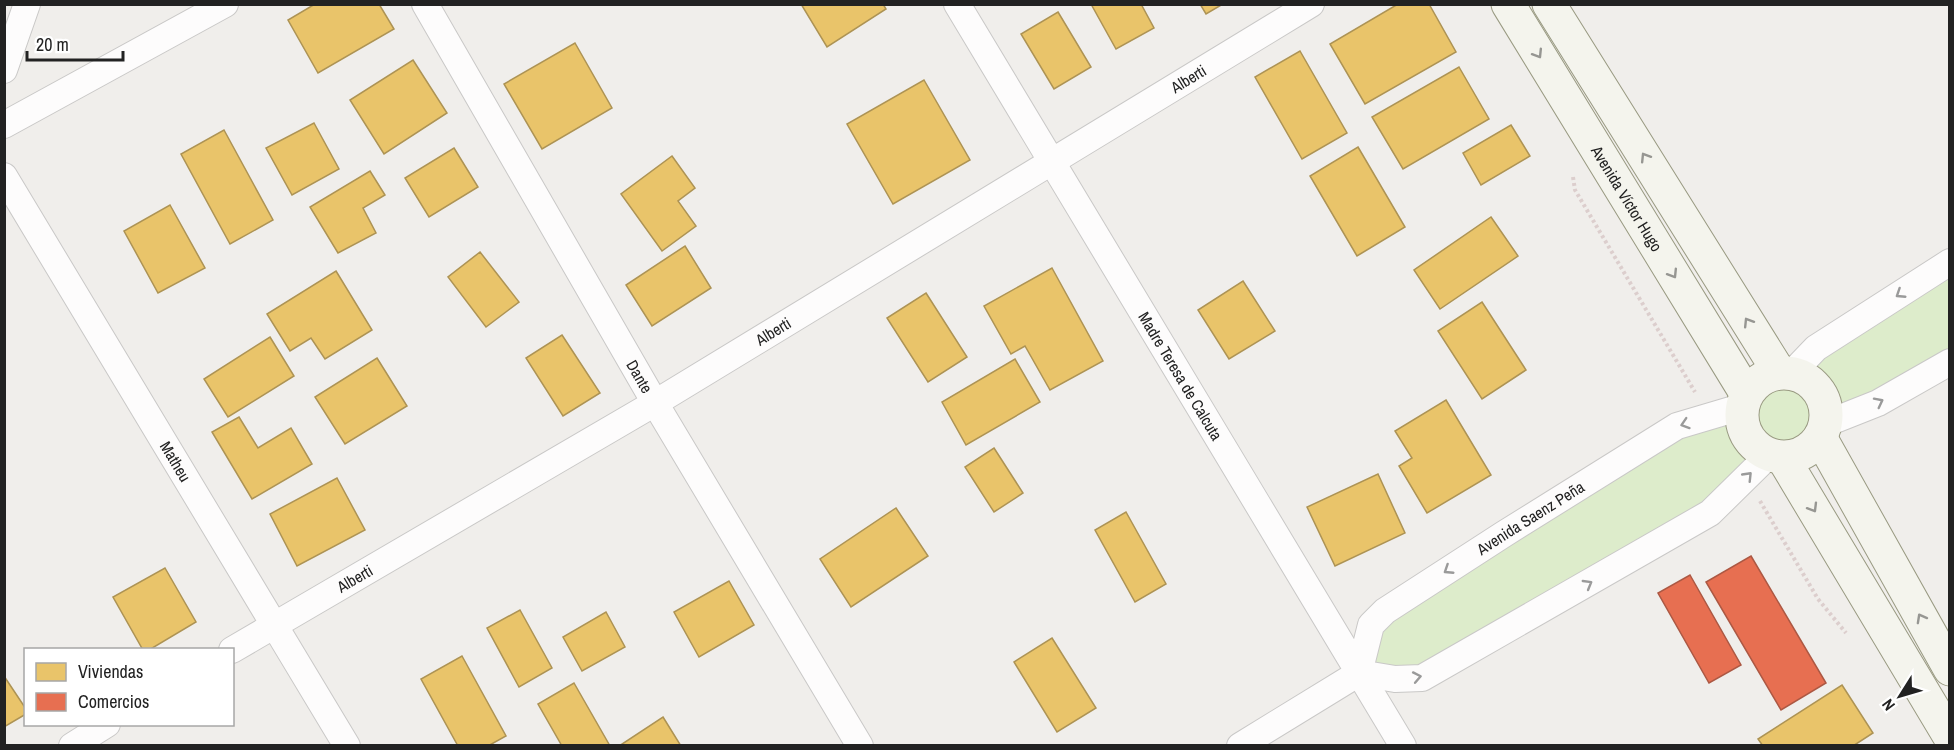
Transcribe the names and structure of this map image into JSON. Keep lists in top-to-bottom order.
{
  "streets": {
    "main road": ["Avenida Víctor Hugo"],
    "street": [
      "Alberti",
      "Madre Teresa de Calcuta",
      "Dante",
      "Matheu",
      "Avenida Saenz Peña"
    ]
  },
  "crossings": [
    ["Alberti", "Madre Teresa de Calcuta"],
    ["Alberti", "Dante"],
    ["Alberti", "Matheu"],
    ["Avenida Víctor Hugo", "Avenida Saenz Peña"],
    ["Madre Teresa de Calcuta", "Avenida Saenz Peña"]
  ],
  "legend": ["Viviendas", "Comercios"],
  "scale_bar": "20 m",
  "north": "bottom left"
}
